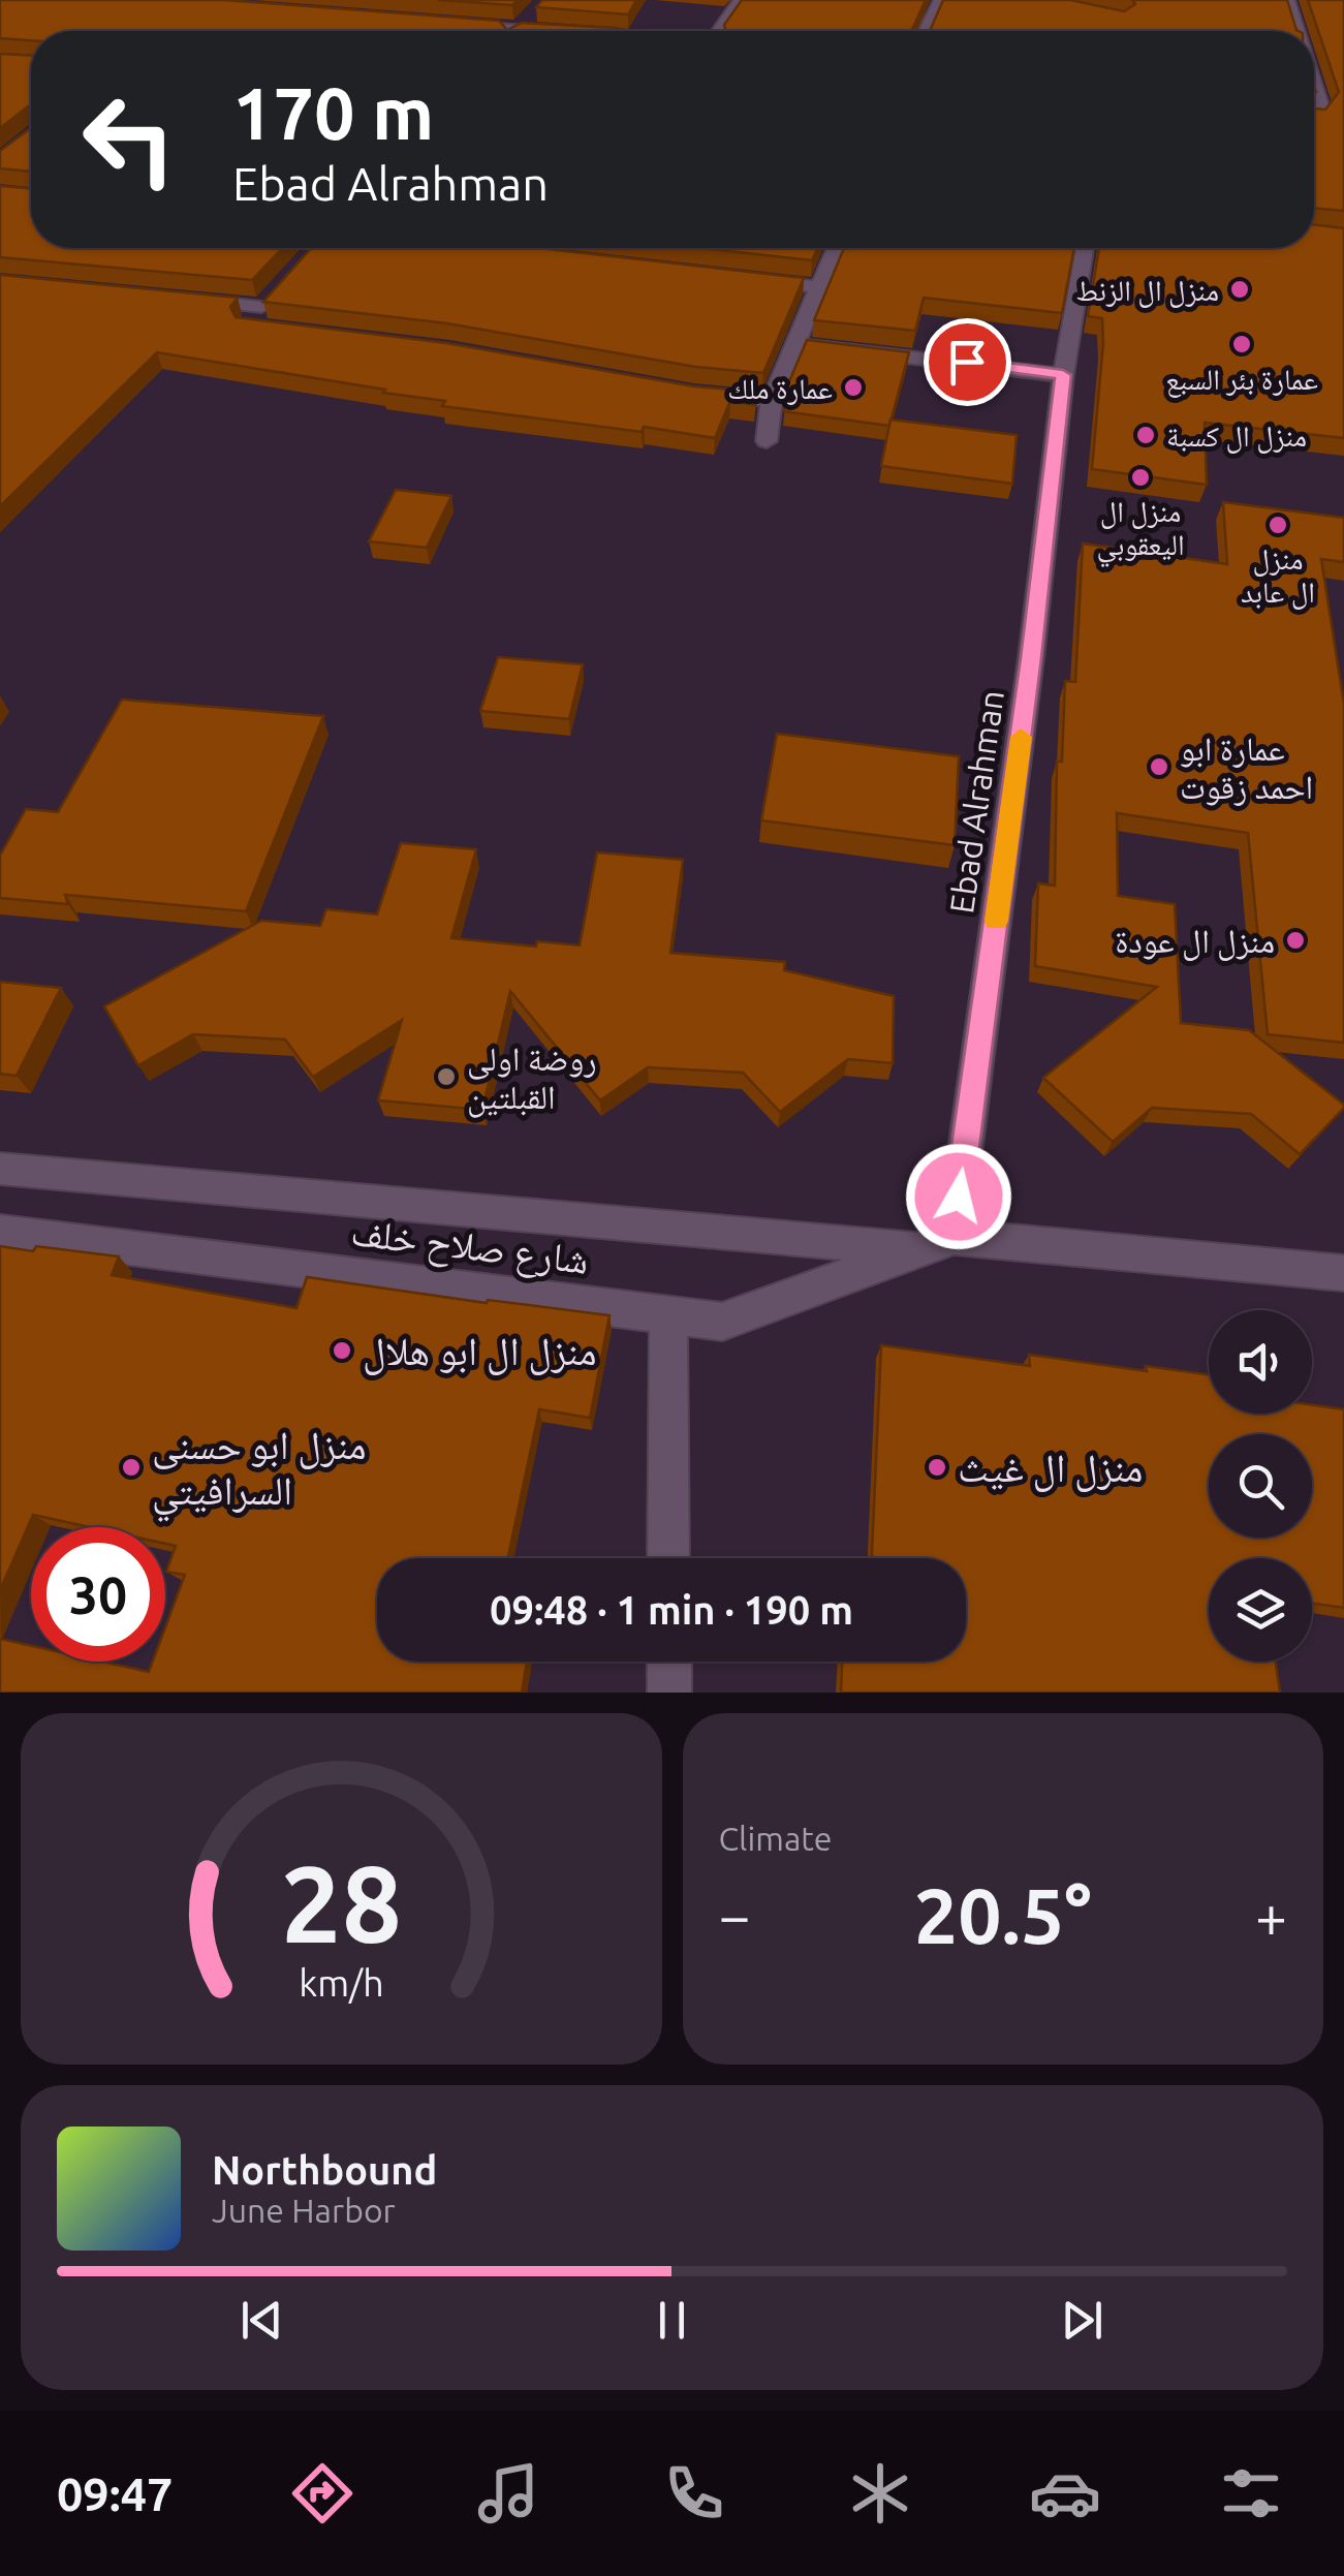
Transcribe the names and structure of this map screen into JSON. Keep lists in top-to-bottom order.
{
  "streets": {
    "street": ["Ebad Alrahman", "شارع صلاح خلف"]
  },
  "crossings": [
    ["Ebad Alrahman", "شارع صلاح خلف"]
  ],
  "places": [
    "منزل ال الزنط",
    "عمارة بئر السبع",
    "عمارة ملك",
    "منزل ال كسبة",
    "منزل ال اليعقوبي",
    "منزل ال عابد",
    "عمارة ابو احمد زقوت",
    "منزل ال عودة",
    "روضة اولى القبلتين",
    "منزل ال ابو هلال",
    "منزل ابو حسنى السرافيتي",
    "منزل ال غيث"
  ],
  "page": {
    "turn": ["170 m", "Ebad Alrahman"],
    "limit": "30",
    "trip": "09:48 · 1 min · 190 m",
    "tile": "Climate",
    "heat": ["−", "20.5°", "+"],
    "song": ["Northbound", "June Harbor"],
    "tabs": "09:47",
    "gauge": ["28", "km/h"]
  }
}
